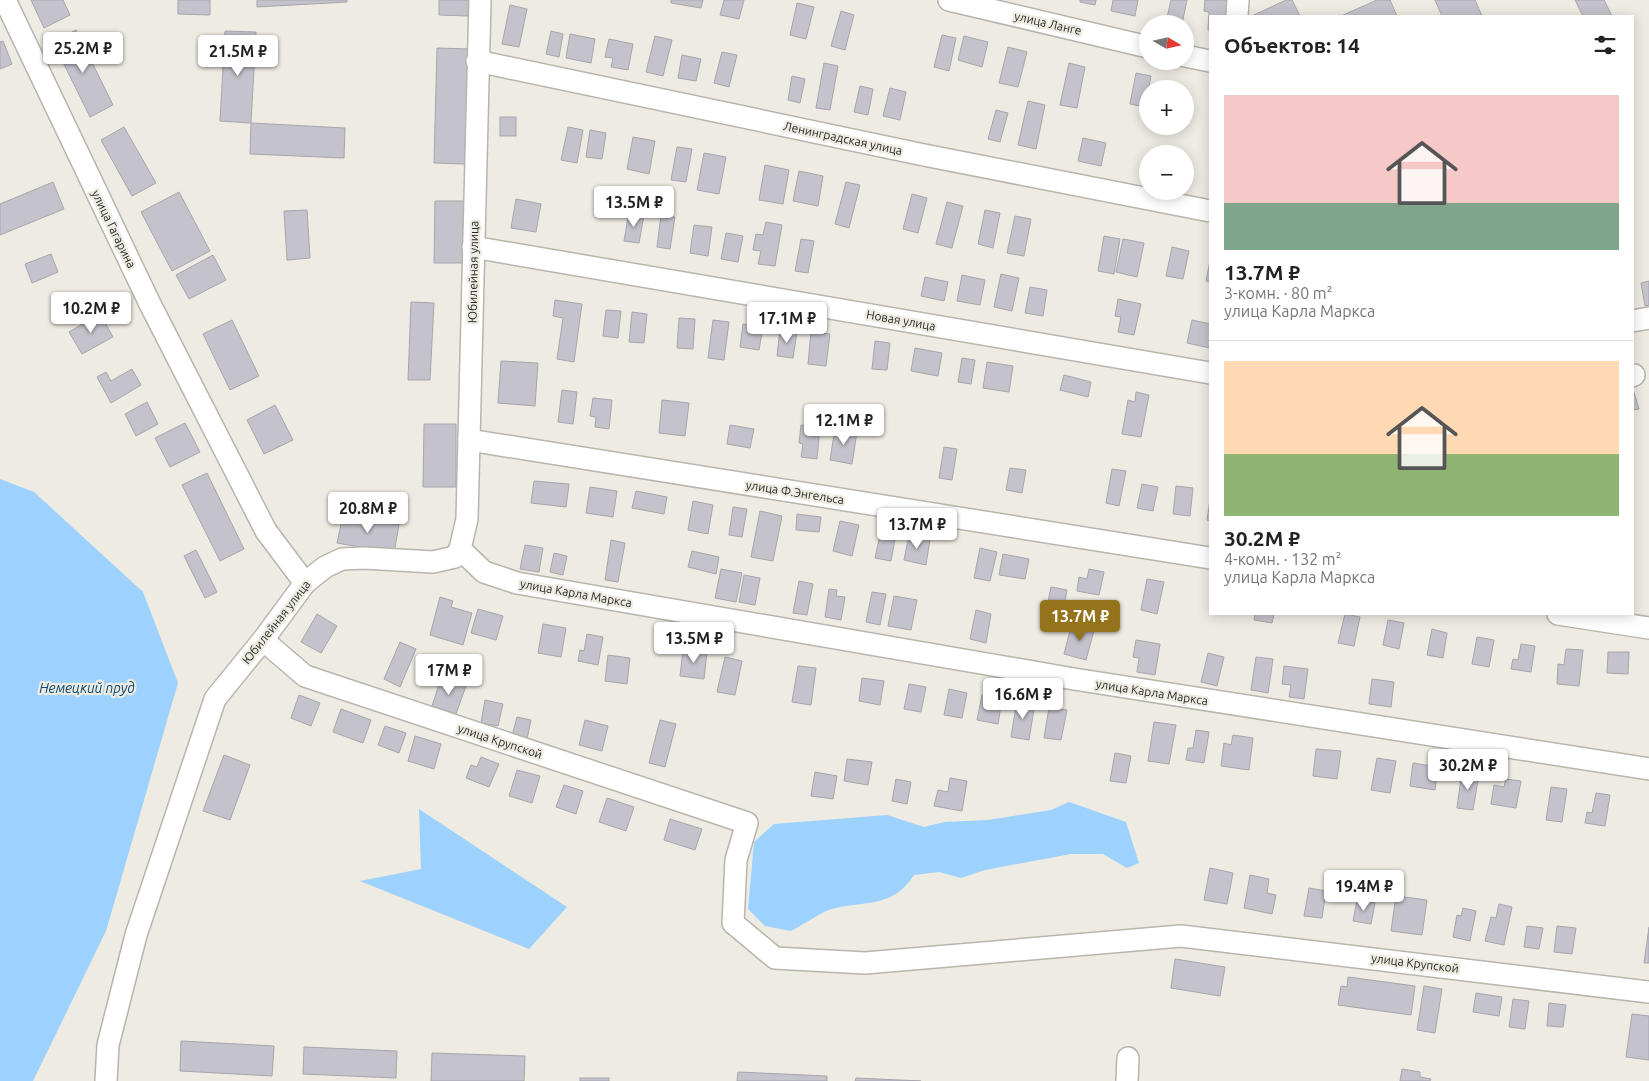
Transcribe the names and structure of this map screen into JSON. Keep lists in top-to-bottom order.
{
  "streets": {
    "street": [
      "улица Ланге",
      "Ленинградская улица",
      "улица Гагарина",
      "Юбилейная улица",
      "Новая улица",
      "улица Ф.Энгельса",
      "улица Карла Маркса",
      "улица Крупской"
    ]
  },
  "crossings": [
    ["Ленинградская улица", "Юбилейная улица"],
    ["улица Гагарина", "Юбилейная улица"],
    ["Юбилейная улица", "Новая улица"],
    ["Юбилейная улица", "улица Ф.Энгельса"],
    ["Юбилейная улица", "улица Карла Маркса"],
    ["Юбилейная улица", "улица Крупской"]
  ],
  "water": ["Немецкий пруд"],
  "north": "right",
  "page": {
    "map_buttons": ["+", "−"],
    "heading": "Объектов: 14",
    "price": [
      "25.2M ₽",
      "21.5M ₽",
      "13.5M ₽",
      "10.2M ₽",
      "17.1M ₽",
      "12.1M ₽",
      "20.8M ₽",
      "13.7M ₽",
      "13.7M ₽",
      "13.5M ₽",
      "17M ₽",
      "16.6M ₽",
      "30.2M ₽",
      "19.4M ₽"
    ],
    "list": [
      {
        "name": "13.7M ₽",
        "note": "3-комн. · 80 m² · улица Карла Маркса"
      },
      {
        "name": "30.2M ₽",
        "note": "4-комн. · 132 m² · улица Карла Маркса"
      }
    ]
  }
}
